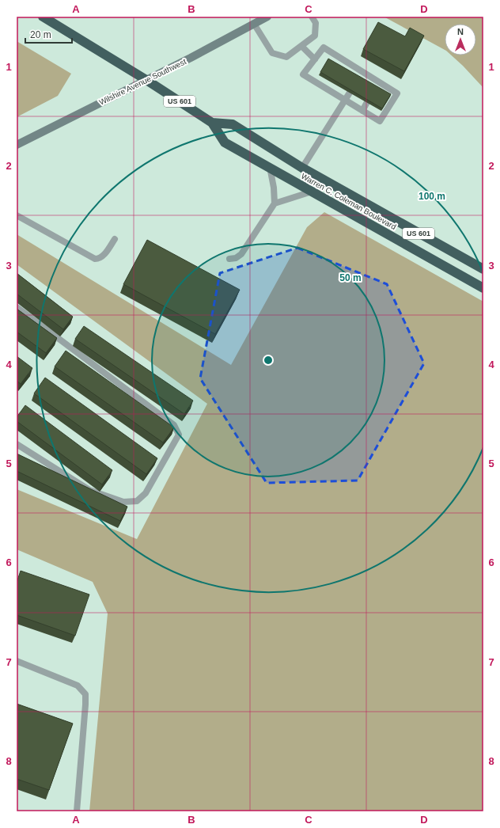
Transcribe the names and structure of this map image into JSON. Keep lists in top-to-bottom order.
{
  "streets": {
    "highway": ["US 601", "Warren C. Coleman Boulevard"],
    "street": ["Wilshire Avenue Southwest"]
  },
  "crossings": [
    ["Wilshire Avenue Southwest", "Warren C. Coleman Boulevard"]
  ],
  "scale_bar": "20 m",
  "north": "top",
  "grid": {
    "columns": [
      "A",
      "B",
      "C",
      "D"
    ],
    "rows": [
      "1",
      "2",
      "3",
      "4",
      "5",
      "6",
      "7",
      "8"
    ]
  },
  "rings": ["100 m", "50 m"]
}
